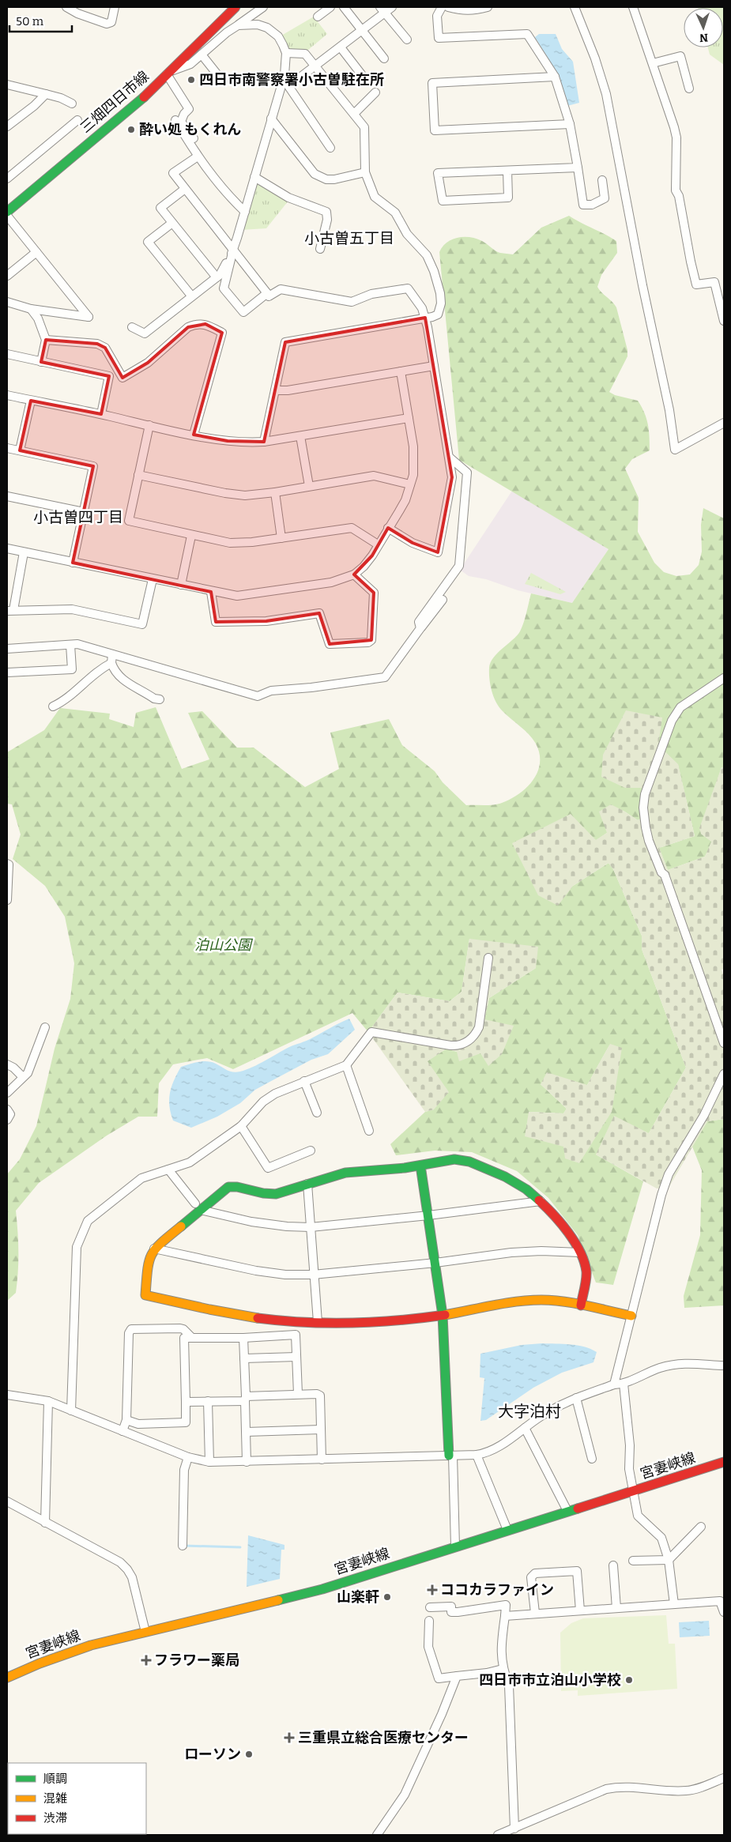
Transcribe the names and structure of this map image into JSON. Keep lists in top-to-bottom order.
{
  "streets": {
    "street": ["三畑四日市線", "宮妻峡線"]
  },
  "districts": ["小古曽五丁目", "小古曽四丁目", "大字泊村"],
  "parks": ["泊山公園"],
  "places": {
    "other": [
      "四日市南警察署小古曽駐在所",
      "酔い処 もくれん",
      "山楽軒",
      "四日市市立泊山小学校",
      "ローソン"
    ],
    "health": ["ココカラファイン", "フラワー薬局", "三重県立総合医療センター"]
  },
  "legend": ["順調", "混雑", "渋滞"],
  "scale_bar": "50 m",
  "north": "bottom"
}
